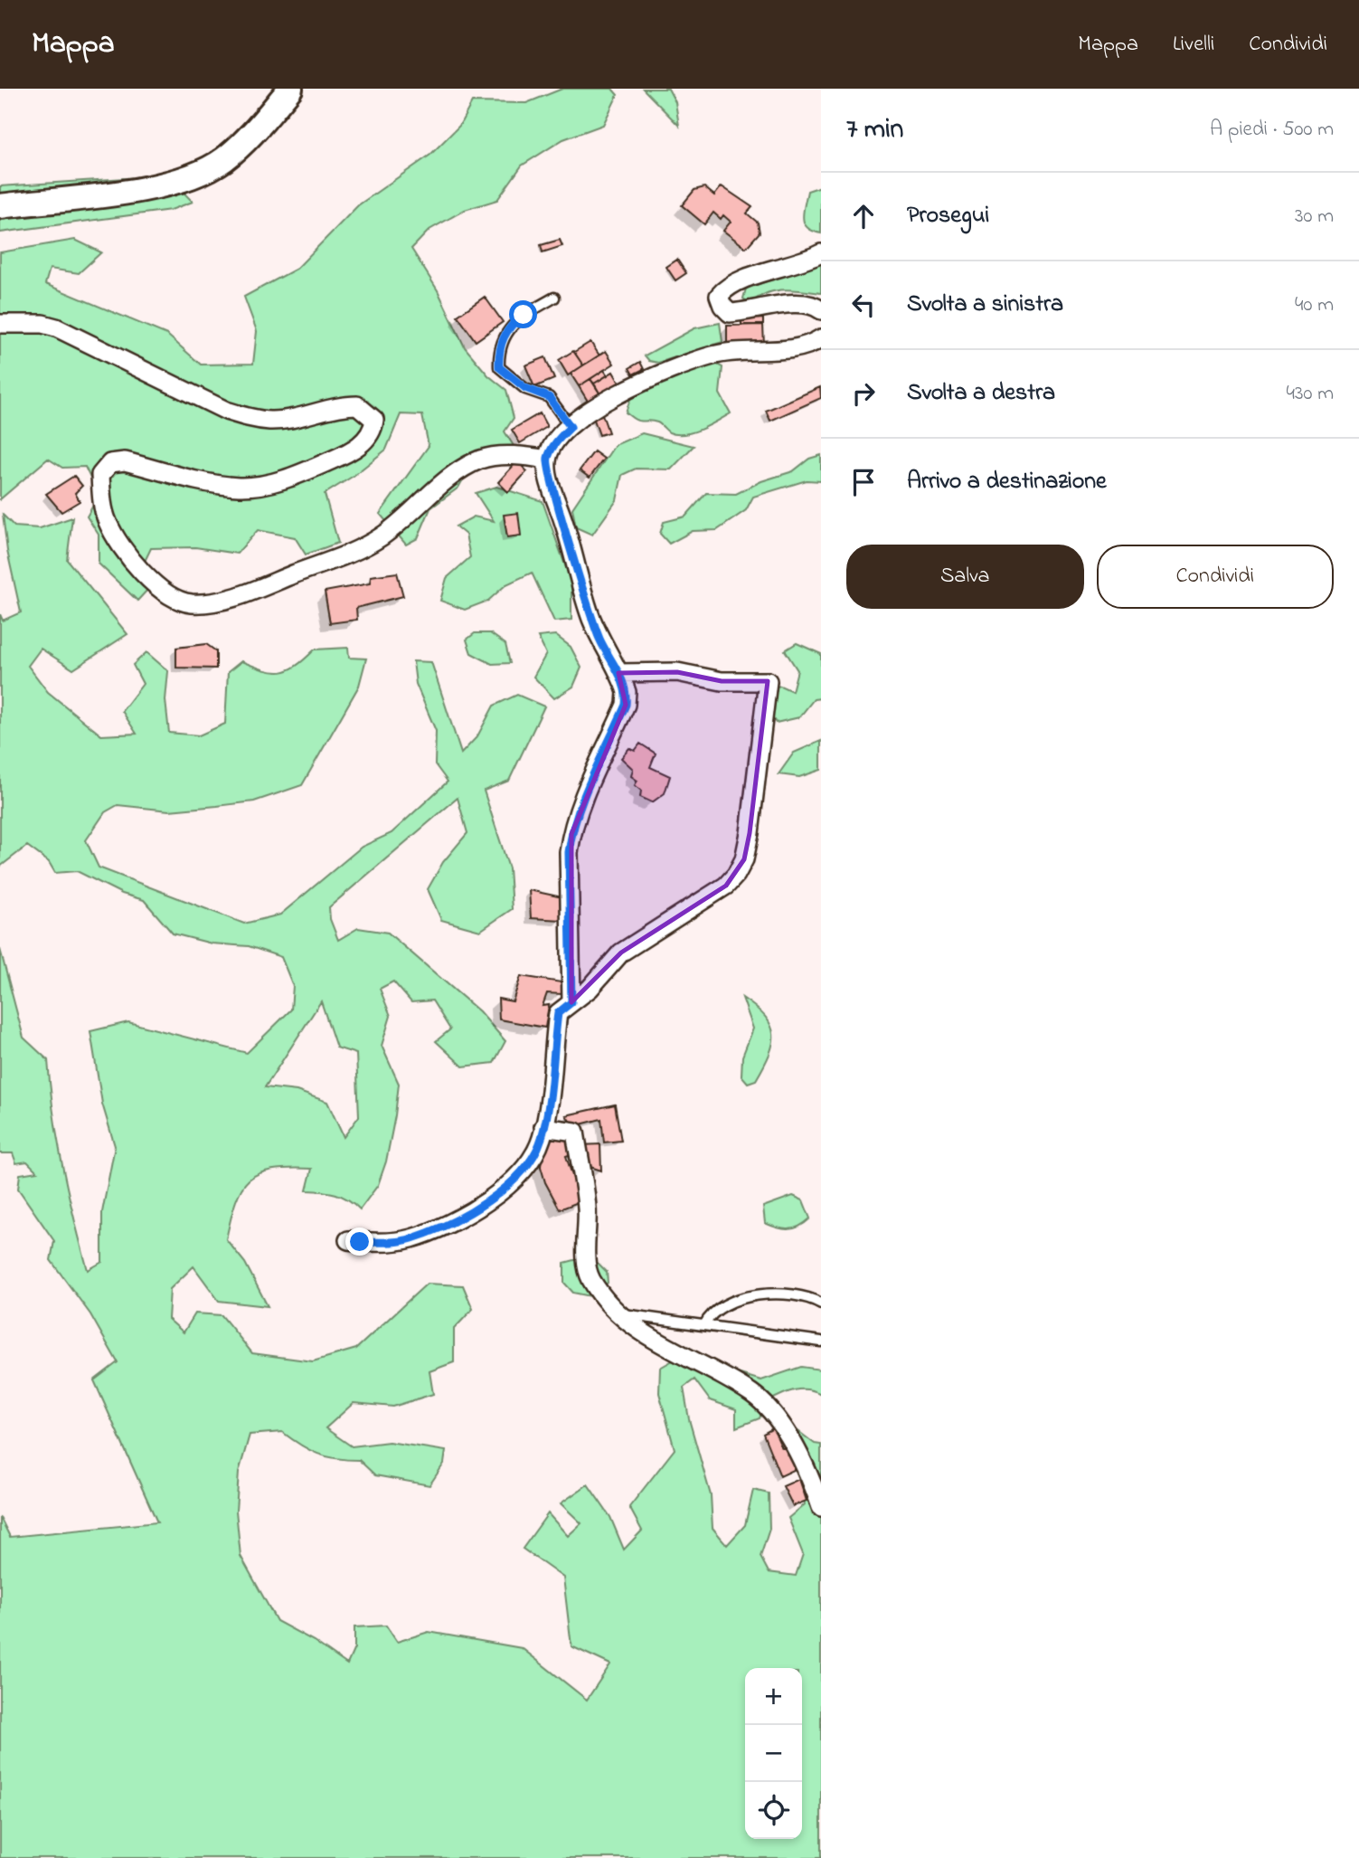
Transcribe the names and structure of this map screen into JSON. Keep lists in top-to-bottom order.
{
  "page": {
    "header": "Mappa",
    "nav": ["Mappa", "Livelli", "Condividi"],
    "heading": ["7 min", "A piedi · 500 m"],
    "list": [
      ["Prosegui", "30 m"],
      ["Svolta a sinistra", "40 m"],
      ["Svolta a destra", "430 m"],
      "Arrivo a destinazione"
    ],
    "buttons": ["Salva", "Condividi"],
    "map_buttons": ["+", "−"]
  }
}
